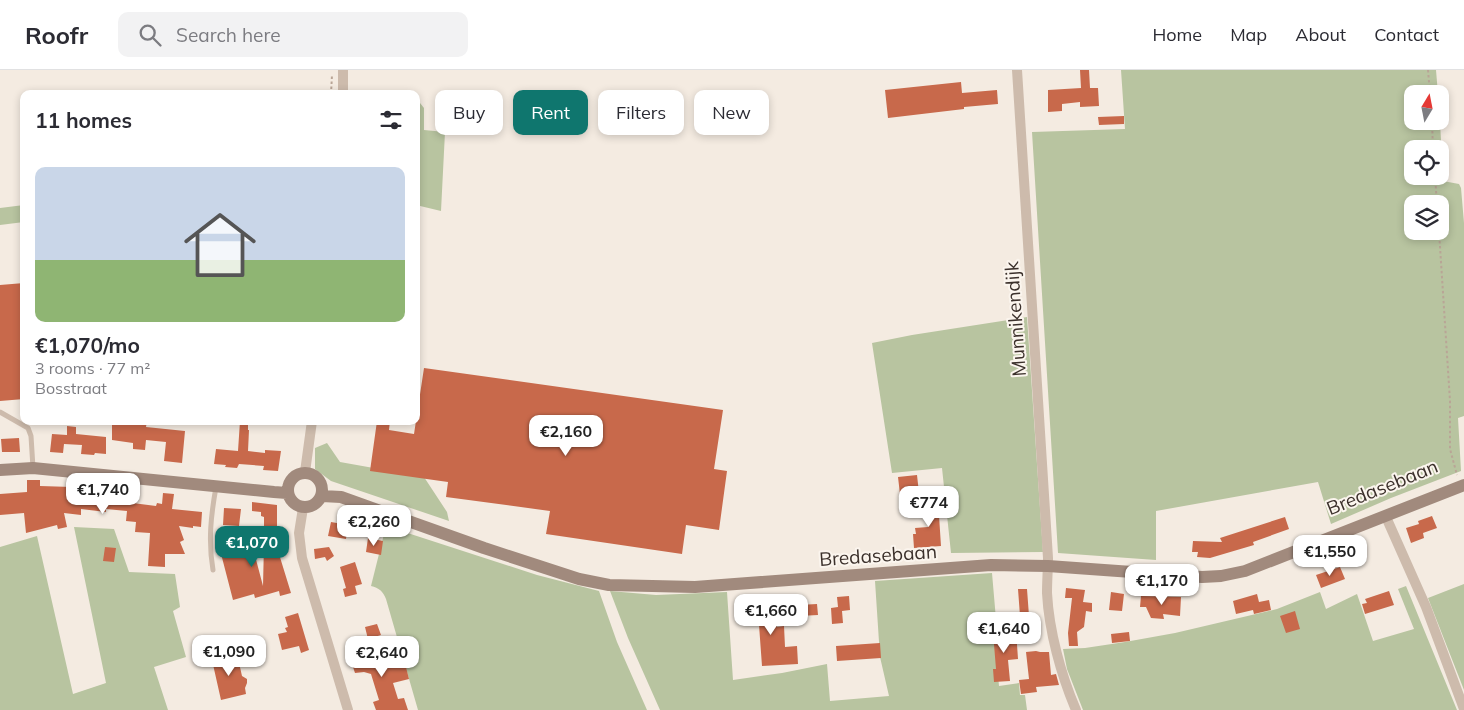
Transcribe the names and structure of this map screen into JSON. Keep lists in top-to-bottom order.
{
  "streets": {
    "street": ["Munnikendijk", "Bredasebaan"]
  },
  "crossings": [
    ["Munnikendijk", "Bredasebaan"]
  ],
  "north": "top",
  "page": {
    "header": "Roofr",
    "search": "Search here",
    "nav": [
      "Home",
      "Map",
      "About",
      "Contact"
    ],
    "chip": [
      "Buy",
      "Rent",
      "Filters",
      "New"
    ],
    "heading": "11 homes",
    "list": [
      {
        "name": "€1,070/mo",
        "note": "3 rooms · 77 m² · Bosstraat"
      }
    ],
    "price": [
      "€2,160",
      "€1,740",
      "€774",
      "€2,260",
      "€1,070",
      "€1,550",
      "€1,170",
      "€1,660",
      "€1,640",
      "€1,090",
      "€2,640"
    ]
  }
}
